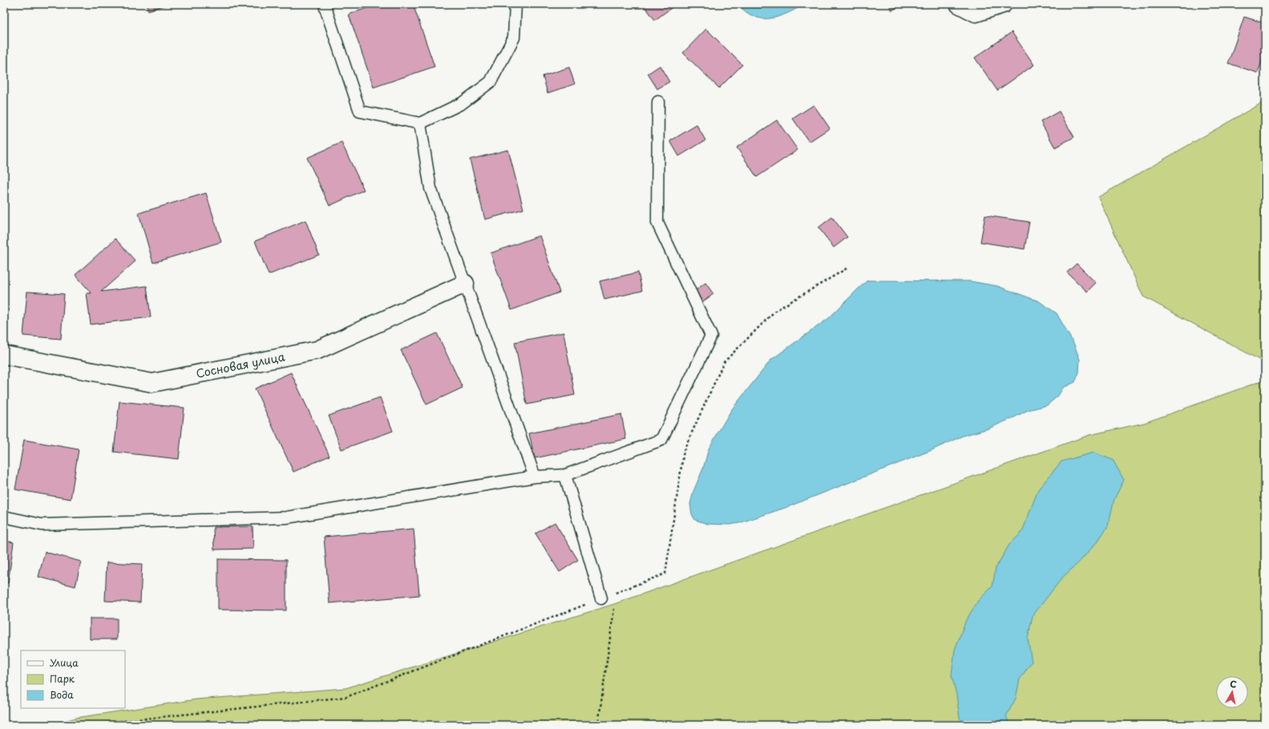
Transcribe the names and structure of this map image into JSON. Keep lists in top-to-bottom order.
{
  "streets": {
    "street": ["Сосновая улица"]
  },
  "legend": ["Улица", "Парк", "Вода"],
  "north": "top"
}
